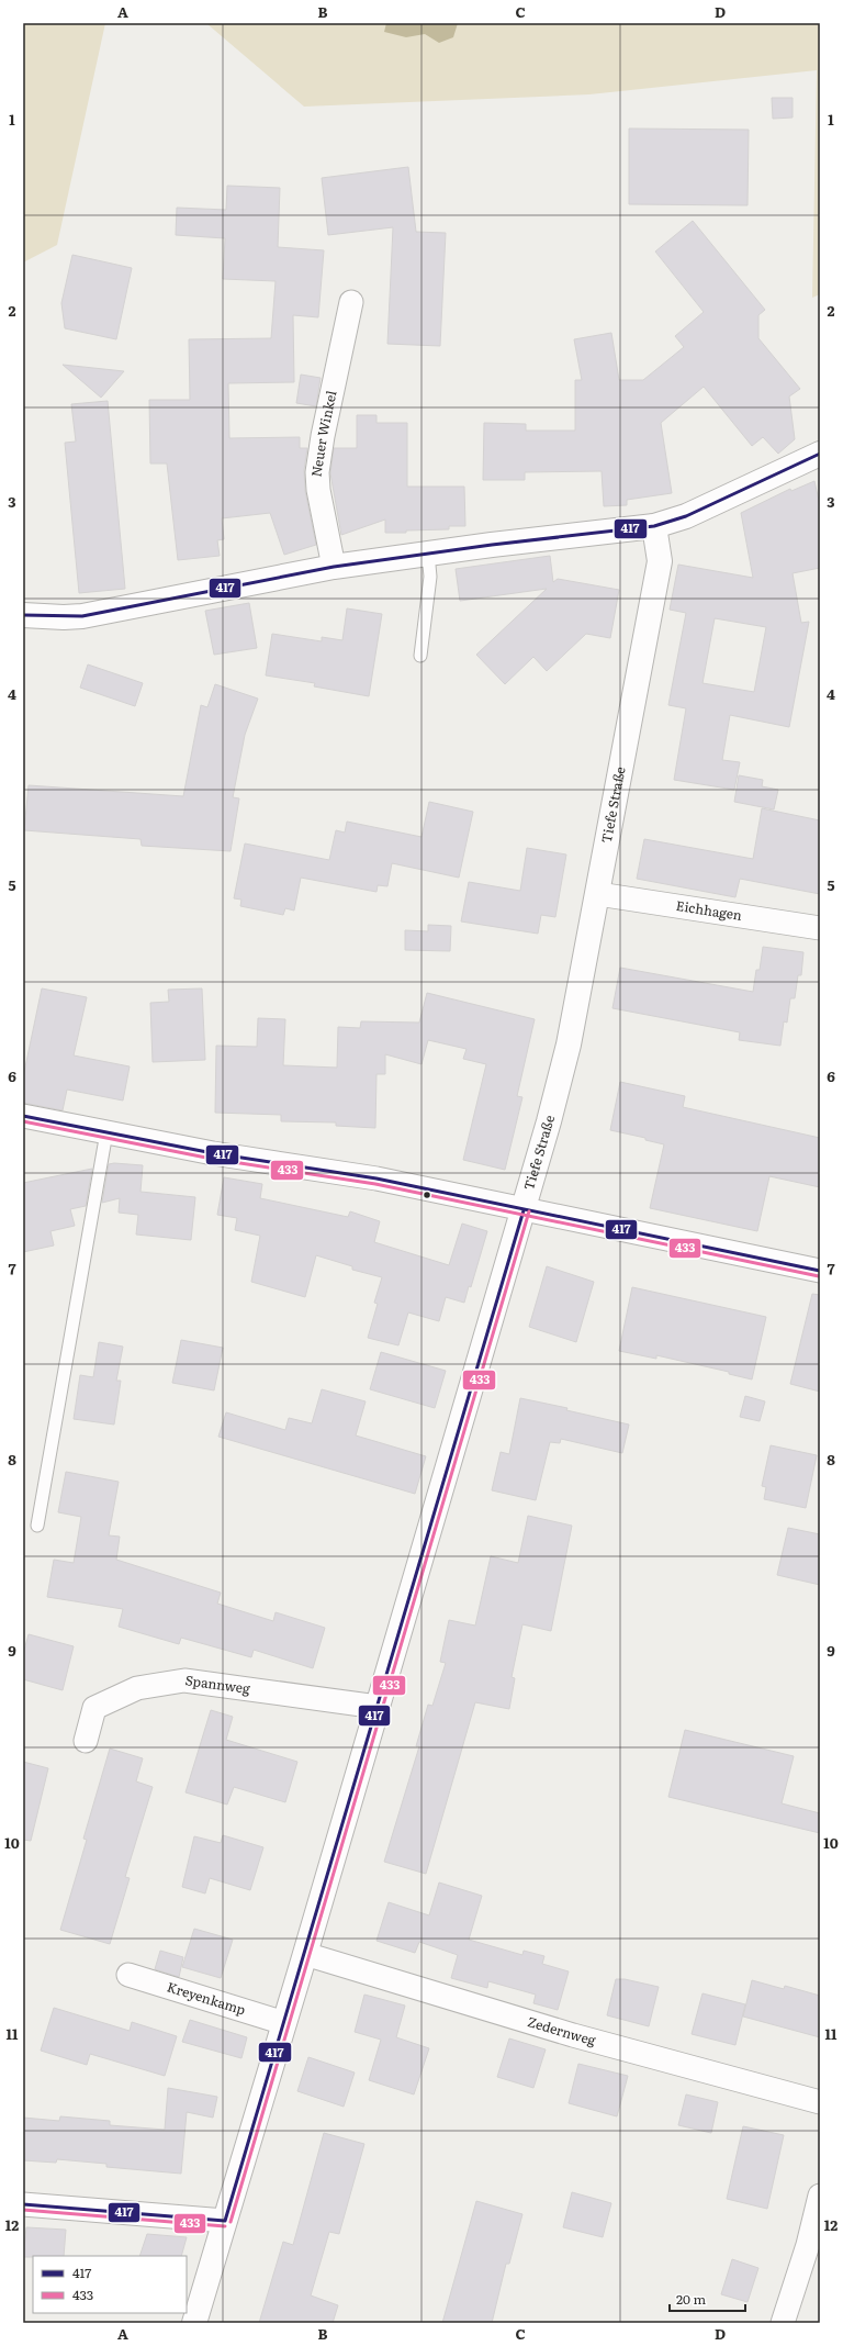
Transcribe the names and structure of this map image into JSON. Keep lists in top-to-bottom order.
{
  "streets": {
    "main road": ["Tiefe Straße"],
    "street": [
      "Neuer Winkel",
      "Eichhagen",
      "Spannweg",
      "Kreyenkamp",
      "Zedernweg"
    ]
  },
  "crossings": [
    ["Tiefe Straße", "Eichhagen"],
    ["Tiefe Straße", "Spannweg"],
    ["Tiefe Straße", "Kreyenkamp"],
    ["Tiefe Straße", "Zedernweg"]
  ],
  "lines": ["transit line 417", "transit line 433"],
  "legend": ["417", "433"],
  "scale_bar": "20 m",
  "grid": {
    "columns": [
      "A",
      "B",
      "C",
      "D"
    ],
    "rows": [
      "1",
      "2",
      "3",
      "4",
      "5",
      "6",
      "7",
      "8",
      "9",
      "10",
      "11",
      "12"
    ]
  }
}
